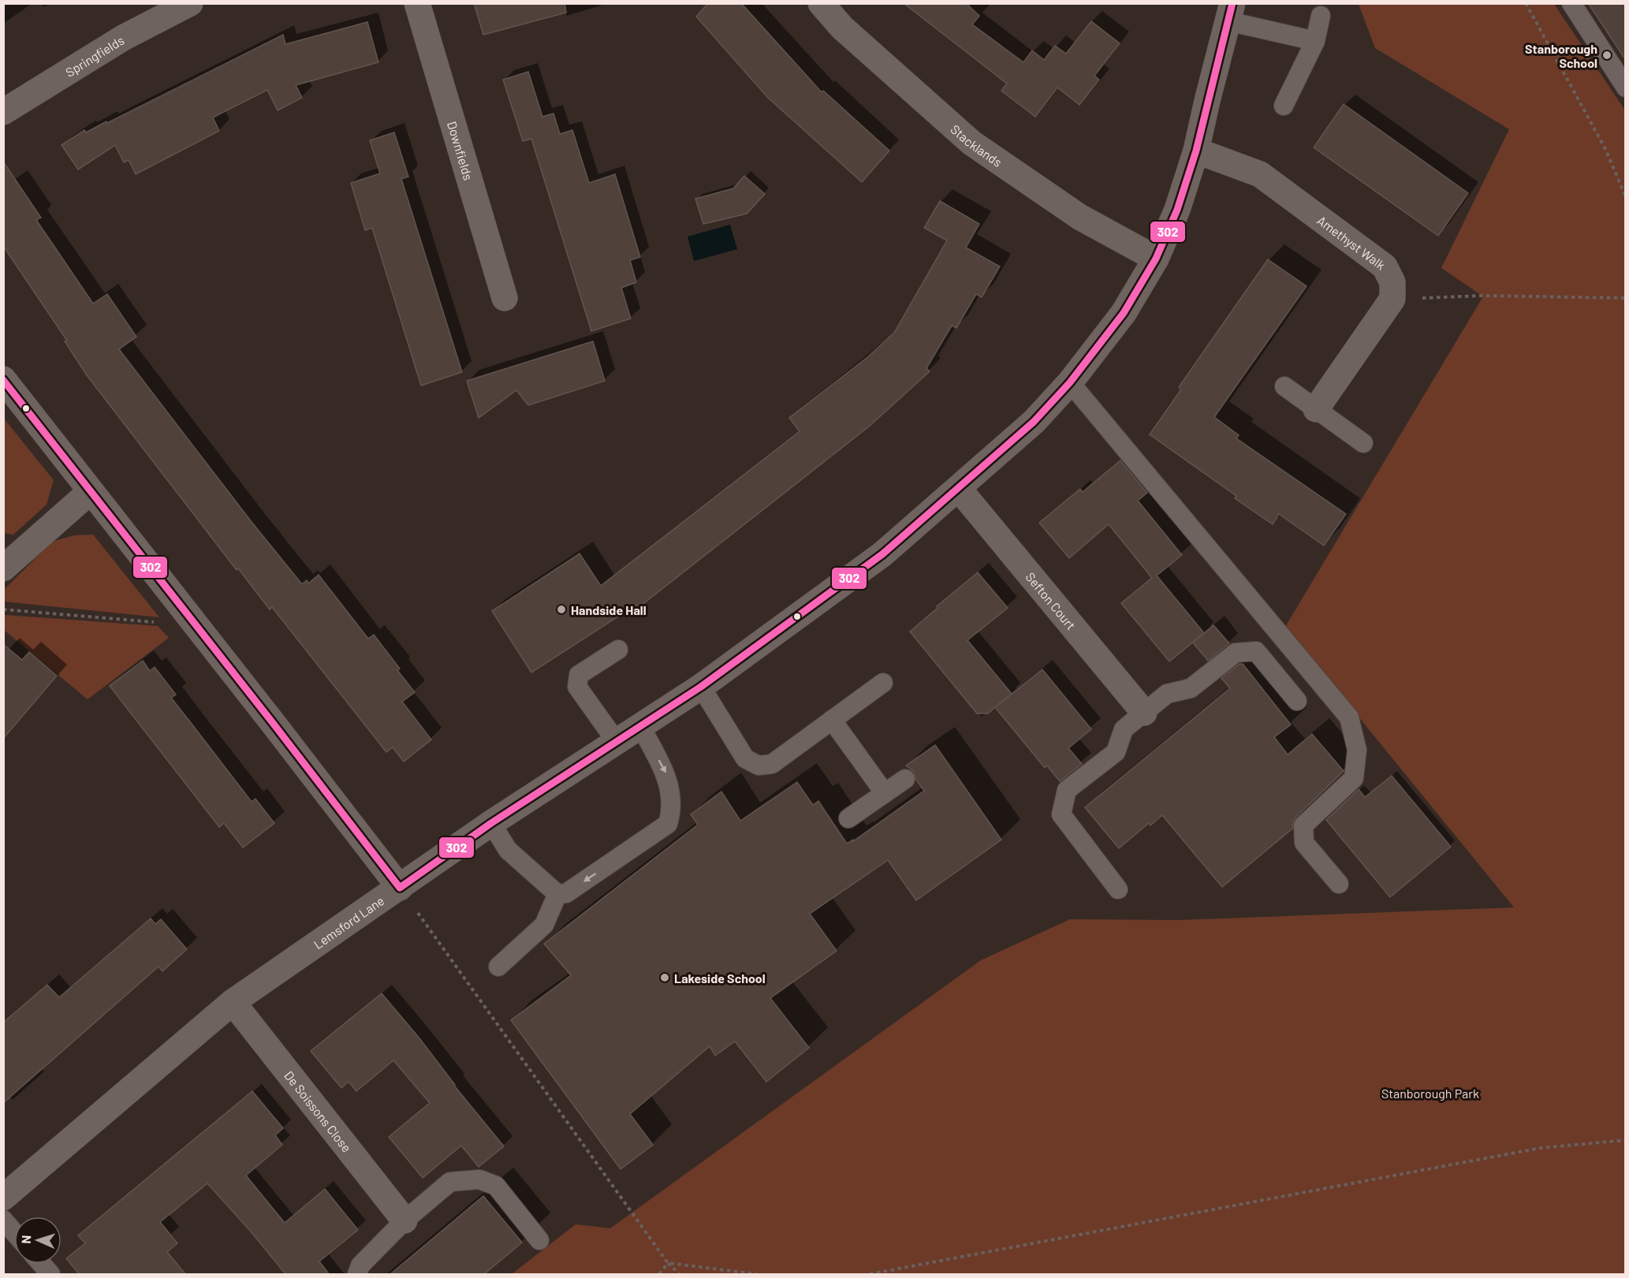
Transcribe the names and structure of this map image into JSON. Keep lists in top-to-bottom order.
{
  "streets": {
    "street": [
      "Springfields",
      "Stacklands",
      "Downfields",
      "Amethyst Walk",
      "Sefton Court",
      "Lemsford Lane",
      "De Soissons Close"
    ]
  },
  "crossings": [
    ["Stacklands", "Lemsford Lane"],
    ["Amethyst Walk", "Lemsford Lane"],
    ["Sefton Court", "Lemsford Lane"],
    ["Lemsford Lane", "De Soissons Close"]
  ],
  "parks": ["Stanborough Park"],
  "places": ["Stanborough School", "Handside Hall", "Lakeside School"],
  "lines": ["transit line 302"],
  "north": "left"
}
